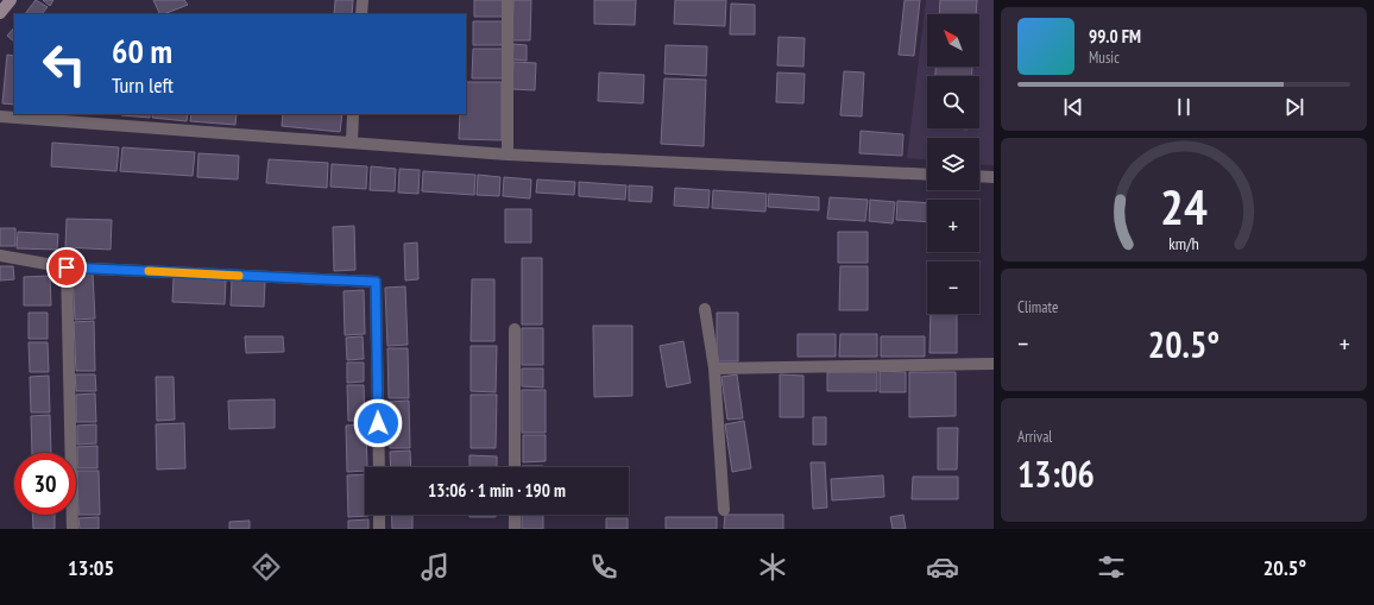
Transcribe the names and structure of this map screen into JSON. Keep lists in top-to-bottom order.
{
  "north": "top left",
  "page": {
    "map_buttons": ["+", "−"],
    "turn": ["60 m", "Turn left"],
    "song": ["99.0 FM", "Music"],
    "tile": [
      "Climate",
      ["Arrival", "13:06"]
    ],
    "heat": ["−", "20.5°", "+"],
    "limit": "30",
    "trip": "13:06 · 1 min · 190 m",
    "tabs": ["13:05", "20.5°"],
    "gauge": ["24", "km/h"]
  }
}
